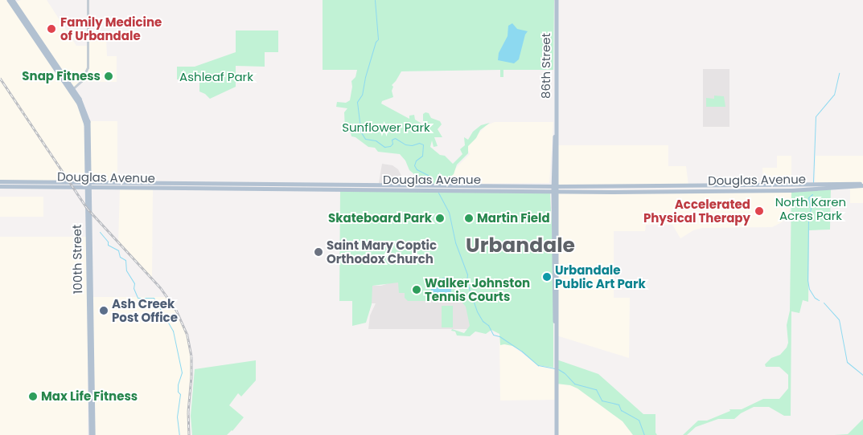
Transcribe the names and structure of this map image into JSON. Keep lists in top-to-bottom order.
{
  "streets": {
    "main road": ["86th Street", "Douglas Avenue", "100th Street"]
  },
  "crossings": [
    ["86th Street", "Douglas Avenue"],
    ["Douglas Avenue", "100th Street"]
  ],
  "districts": ["Urbandale"],
  "parks": ["Ashleaf Park", "Sunflower Park", "North Karen Acres Park"],
  "places": [
    "Family Medicine of Urbandale",
    "Snap Fitness",
    "Accelerated Physical Therapy",
    "Skateboard Park",
    "Martin Field",
    "Saint Mary Coptic Orthodox Church",
    "Urbandale Public Art Park",
    "Walker Johnston Tennis Courts",
    "Ash Creek Post Office",
    "Max Life Fitness"
  ]
}
